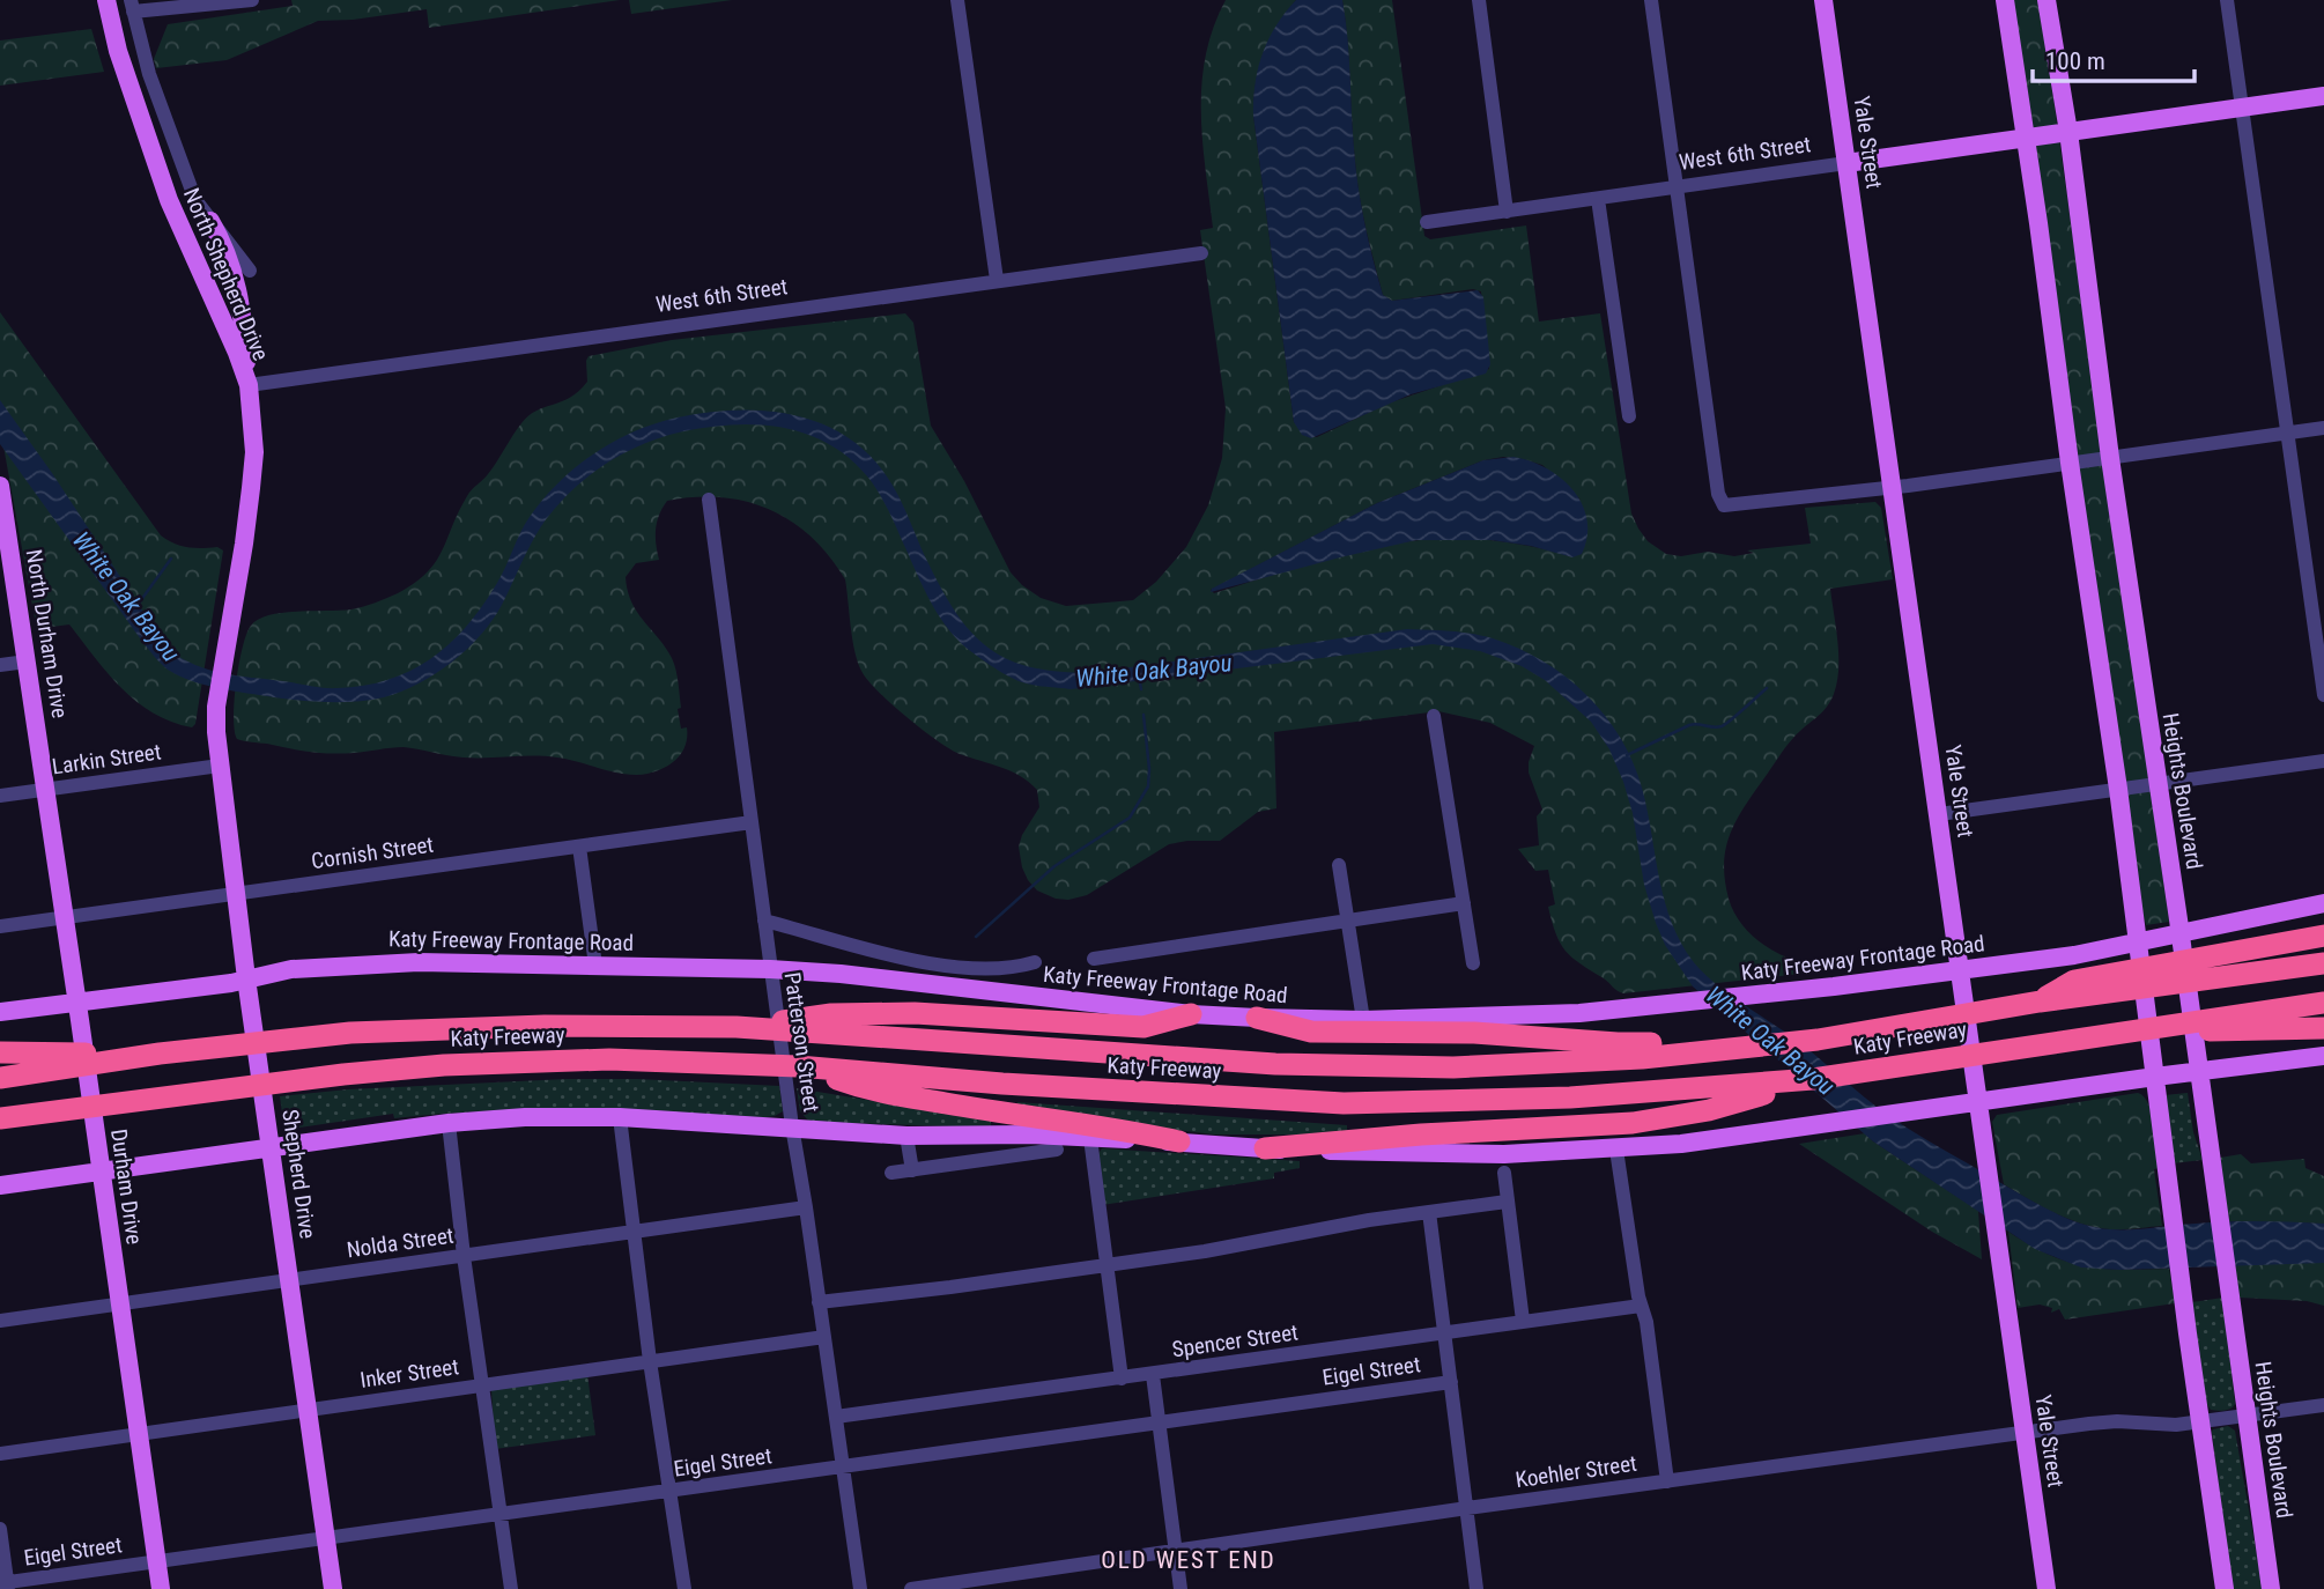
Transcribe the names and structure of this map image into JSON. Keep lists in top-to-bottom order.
{
  "streets": {
    "highway": ["Katy Freeway"],
    "main road": [
      "Yale Street",
      "West 6th Street",
      "North Shepherd Drive",
      "North Durham Drive",
      "Heights Boulevard",
      "Katy Freeway Frontage Road",
      "Shepherd Drive",
      "Durham Drive"
    ],
    "street": [
      "Larkin Street",
      "Cornish Street",
      "Patterson Street",
      "Nolda Street",
      "Spencer Street",
      "Eigel Street",
      "Inker Street",
      "Koehler Street"
    ]
  },
  "crossings": [
    ["Yale Street", "West 6th Street"],
    ["Yale Street", "Katy Freeway Frontage Road"],
    ["Yale Street", "Koehler Street"],
    ["West 6th Street", "North Shepherd Drive"],
    ["West 6th Street", "Heights Boulevard"],
    ["North Shepherd Drive", "Larkin Street"],
    ["North Shepherd Drive", "Shepherd Drive"],
    ["North Durham Drive", "Larkin Street"],
    ["North Durham Drive", "Durham Drive"],
    ["Larkin Street", "Shepherd Drive"],
    ["Larkin Street", "Durham Drive"],
    ["Heights Boulevard", "Katy Freeway Frontage Road"],
    ["Heights Boulevard", "Koehler Street"],
    ["Cornish Street", "Patterson Street"],
    ["Cornish Street", "Shepherd Drive"],
    ["Cornish Street", "Durham Drive"],
    ["Katy Freeway Frontage Road", "Patterson Street"],
    ["Katy Freeway Frontage Road", "Shepherd Drive"],
    ["Katy Freeway Frontage Road", "Durham Drive"],
    ["Patterson Street", "Nolda Street"],
    ["Patterson Street", "Spencer Street"],
    ["Patterson Street", "Eigel Street"],
    ["Patterson Street", "Inker Street"],
    ["Shepherd Drive", "Nolda Street"],
    ["Shepherd Drive", "Eigel Street"],
    ["Shepherd Drive", "Inker Street"],
    ["Durham Drive", "Nolda Street"],
    ["Durham Drive", "Eigel Street"],
    ["Durham Drive", "Inker Street"]
  ],
  "districts": ["OLD WEST END"],
  "water": ["White Oak Bayou"],
  "scale_bar": "100 m"
}
